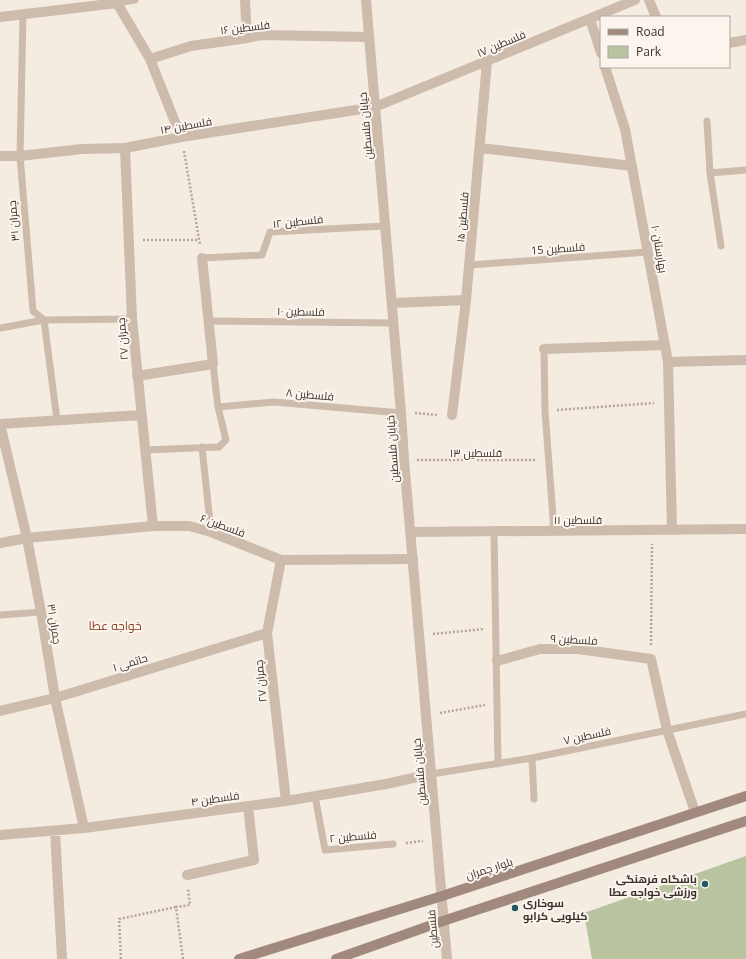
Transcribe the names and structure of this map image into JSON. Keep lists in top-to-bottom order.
{
  "streets": {
    "main road": ["بلوار چمران"],
    "street": [
      "فلسطین ۱۶",
      "فلسطین ۱۷",
      "فلسطین ۱۴",
      "خیابان فلسطین",
      "فلسطین ۱۵",
      "چمران ۳۱",
      "بهارستان ۱۰",
      "چمران ۲۷",
      "فلسطین ۱۱",
      "فلسطین ۶",
      "فلسطین ۹",
      "حاتمی ۱",
      "فلسطین ۴",
      "فلسطین"
    ],
    "lane": [
      "فلسطین ۱۲",
      "فلسطین 15",
      "فلسطین ۱۰",
      "فلسطین ۸",
      "فلسطین ۷",
      "فلسطین ۲"
    ],
    "path": ["فلسطین ۱۳"]
  },
  "crossings": [
    ["فلسطین ۱۶", "خیابان فلسطین"],
    ["فلسطین ۱۷", "فلسطین ۱۴"],
    ["فلسطین ۱۷", "خیابان فلسطین"],
    ["فلسطین ۱۷", "فلسطین ۱۵"],
    ["فلسطین ۱۴", "خیابان فلسطین"],
    ["فلسطین ۱۴", "چمران ۳۱"],
    ["فلسطین ۱۴", "چمران ۲۷"],
    ["خیابان فلسطین", "فلسطین ۱۲"],
    ["خیابان فلسطین", "فلسطین ۱۰"],
    ["خیابان فلسطین", "فلسطین ۸"],
    ["خیابان فلسطین", "فلسطین ۱۳"],
    ["خیابان فلسطین", "فلسطین ۱۱"],
    ["خیابان فلسطین", "فلسطین ۶"],
    ["خیابان فلسطین", "فلسطین ۷"],
    ["خیابان فلسطین", "فلسطین ۴"],
    ["خیابان فلسطین", "فلسطین ۲"],
    ["خیابان فلسطین", "بلوار چمران"],
    ["خیابان فلسطین", "فلسطین"],
    ["فلسطین ۱۵", "فلسطین 15"],
    ["چمران ۳۱", "فلسطین ۶"],
    ["چمران ۳۱", "حاتمی ۱"],
    ["چمران ۳۱", "فلسطین ۴"],
    ["فلسطین 15", "بهارستان ۱۰"],
    ["بهارستان ۱۰", "فلسطین ۱۱"],
    ["چمران ۲۷", "فلسطین ۶"],
    ["چمران ۲۷", "حاتمی ۱"],
    ["چمران ۲۷", "فلسطین ۴"],
    ["فلسطین ۷", "فلسطین ۴"],
    ["فلسطین ۴", "فلسطین ۲"],
    ["بلوار چمران", "فلسطین"]
  ],
  "districts": ["خواجه عطا"],
  "places": ["باشگاه فرهنگی ورزشی خواجه عطا", "سوخاری کیلویی کرابو"],
  "legend": ["Road", "Park"]
}
